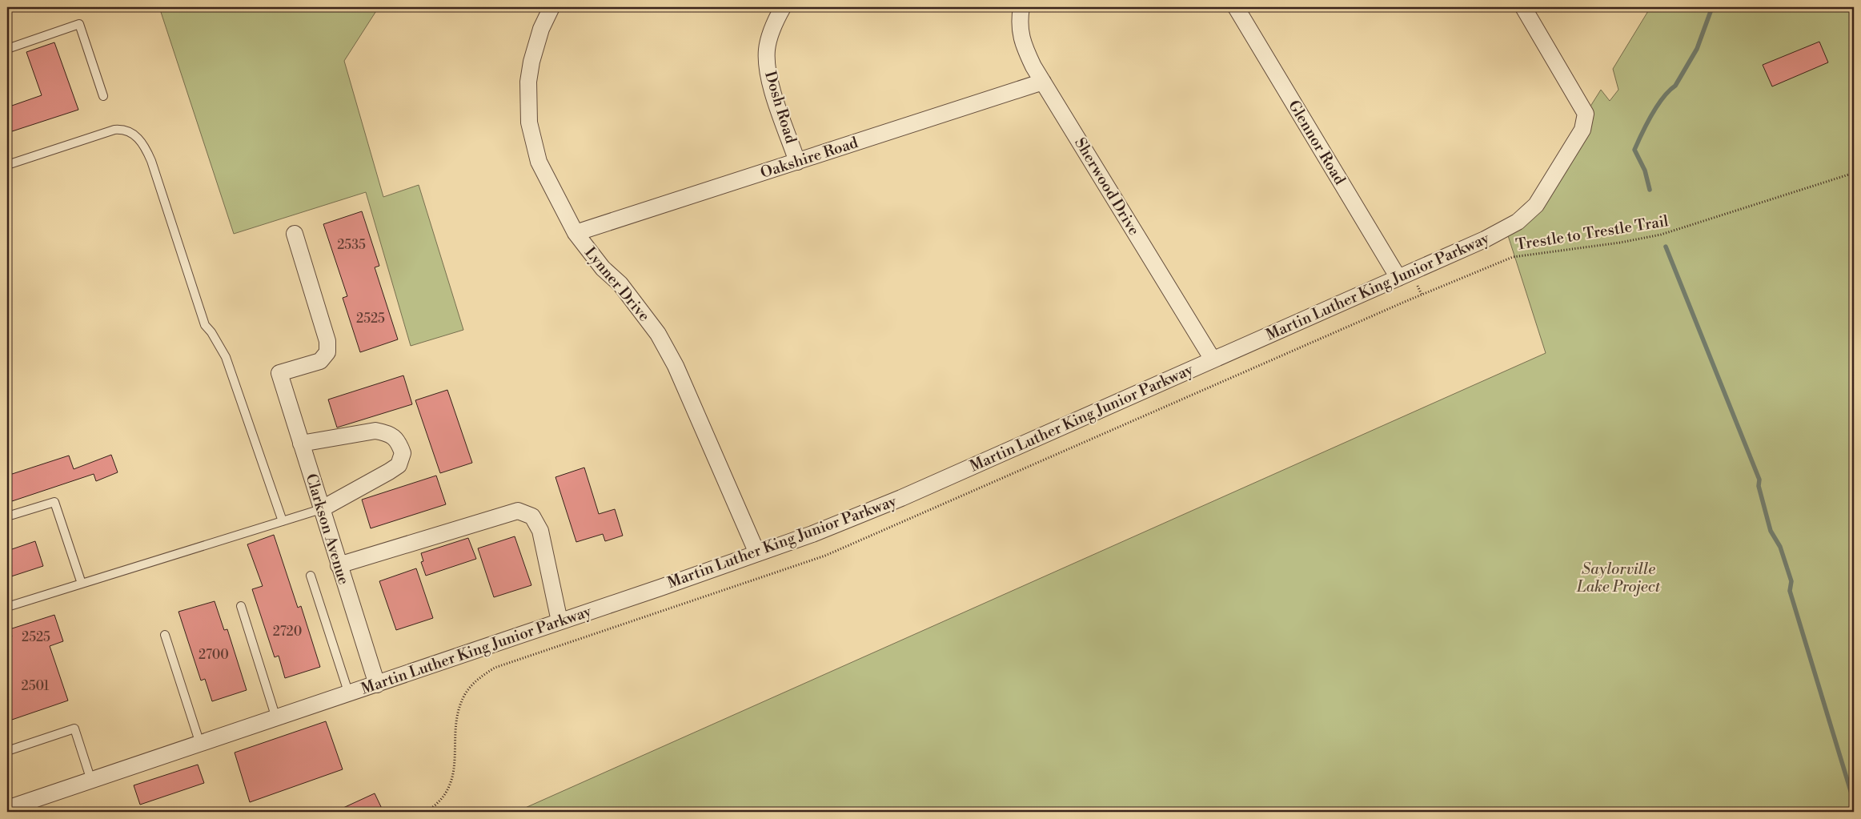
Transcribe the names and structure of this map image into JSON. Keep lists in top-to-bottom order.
{
  "streets": {
    "street": [
      "Dosh Road",
      "Glennor Road",
      "Oakshire Road",
      "Sherwood Drive",
      "Lynner Drive",
      "Martin Luther King Junior Parkway",
      "Clarkson Avenue"
    ],
    "path": ["Trestle to Trestle Trail"]
  },
  "crossings": [
    ["Dosh Road", "Oakshire Road"],
    ["Glennor Road", "Martin Luther King Junior Parkway"],
    ["Oakshire Road", "Sherwood Drive"],
    ["Oakshire Road", "Lynner Drive"],
    ["Sherwood Drive", "Martin Luther King Junior Parkway"],
    ["Lynner Drive", "Martin Luther King Junior Parkway"],
    ["Martin Luther King Junior Parkway", "Clarkson Avenue"]
  ],
  "parks": ["Saylorville Lake Project"],
  "house_numbers": [
    "2535",
    "2525",
    "2720",
    "2525",
    "2700",
    "2501"
  ]
}
